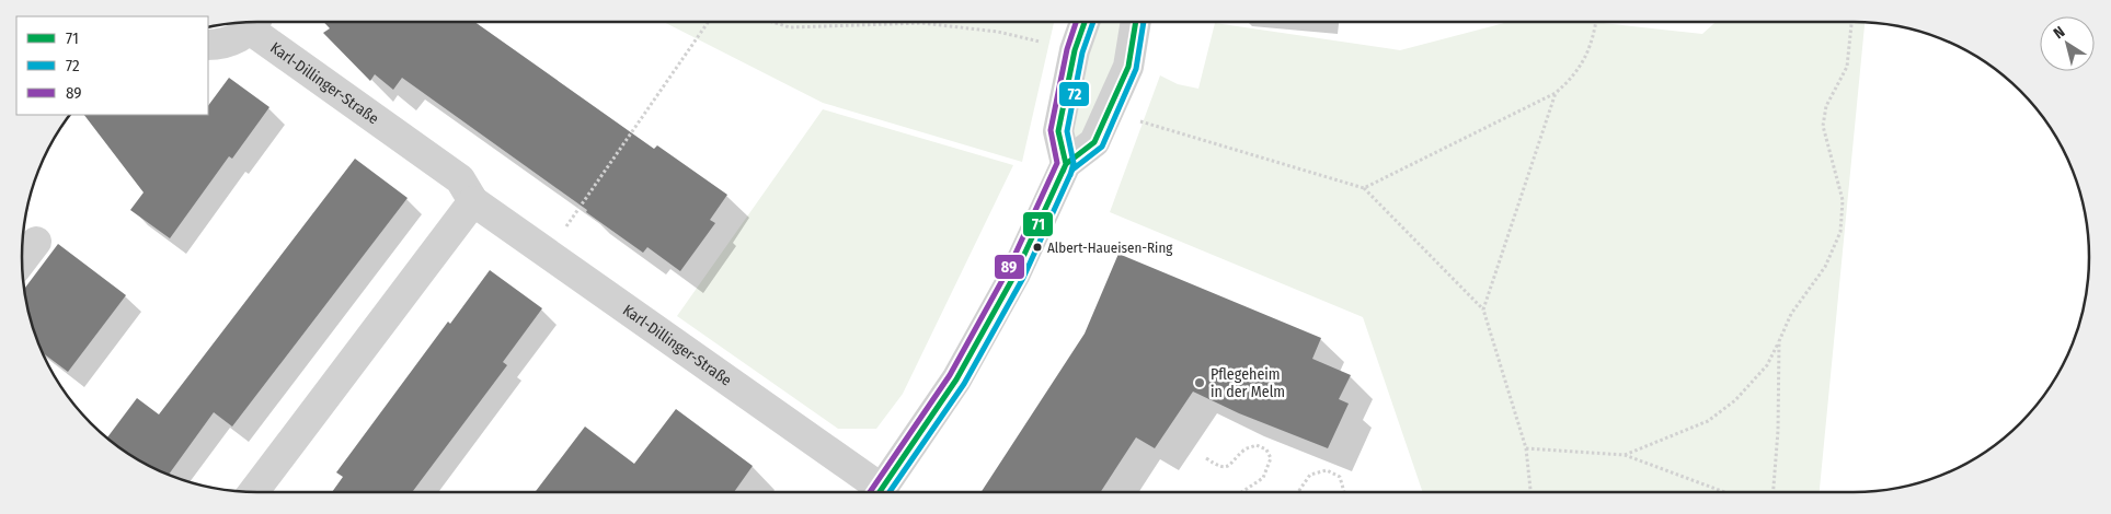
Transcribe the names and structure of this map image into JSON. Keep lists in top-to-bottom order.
{
  "streets": {
    "street": ["Karl-Dillinger-Straße"]
  },
  "places": ["Albert-Haueisen-Ring", "Pflegeheim in der Melm"],
  "lines": ["transit line 71", "transit line 72", "transit line 89"],
  "legend": ["71", "72", "89"],
  "north": "top left"
}
